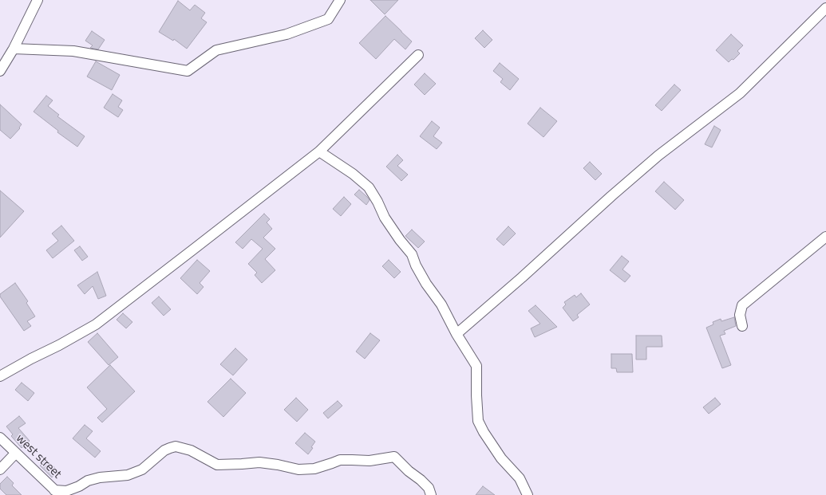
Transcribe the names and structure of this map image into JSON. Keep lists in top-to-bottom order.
{
  "streets": {
    "street": ["west street"]
  }
}
